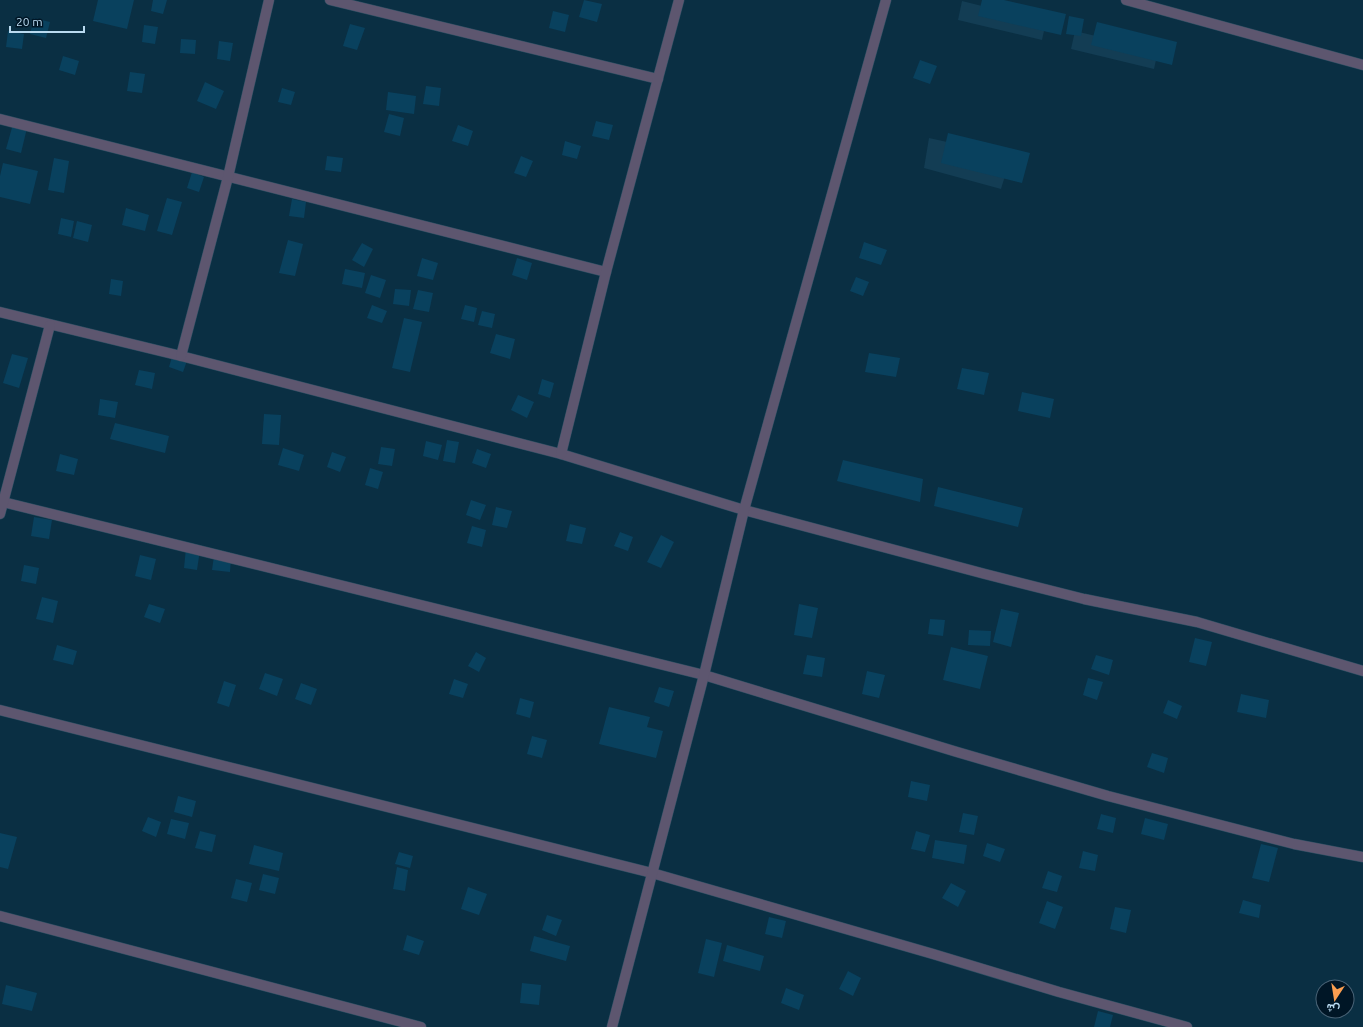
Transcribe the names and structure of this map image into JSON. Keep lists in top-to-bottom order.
{
  "scale_bar": "20 m",
  "north": "bottom"
}
